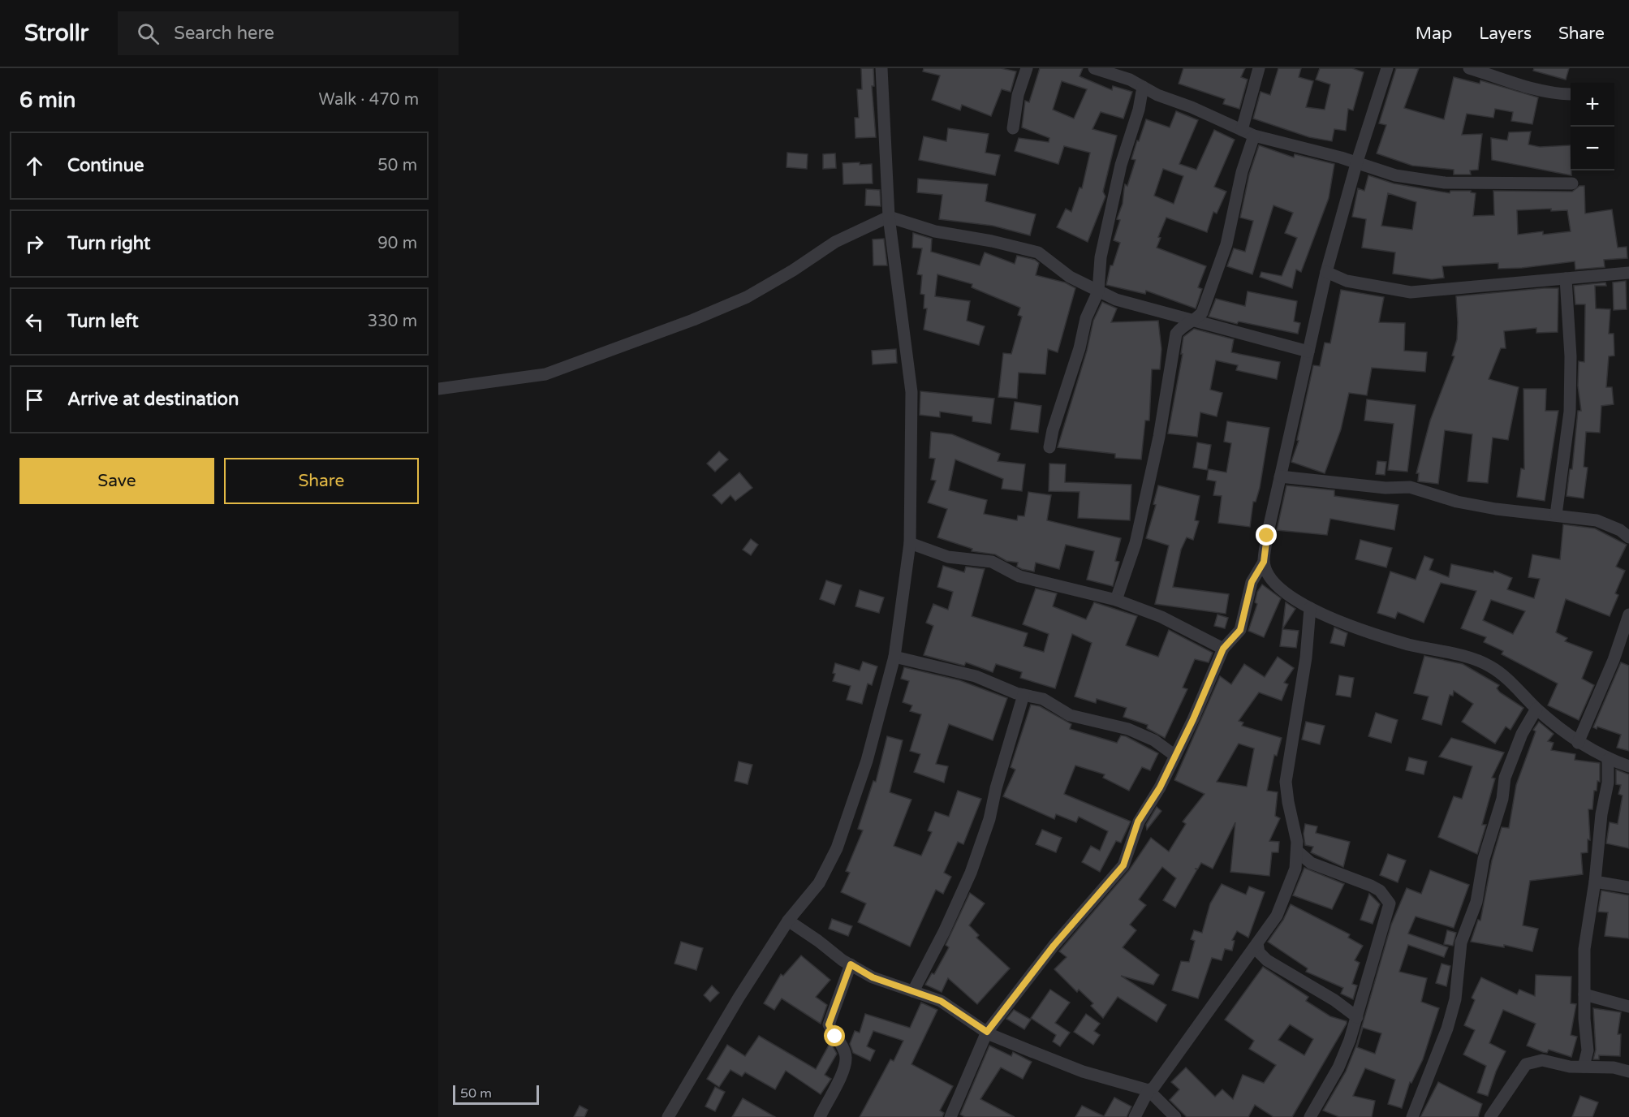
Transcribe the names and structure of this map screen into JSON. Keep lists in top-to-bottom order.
{
  "scale_bar": "50 m",
  "page": {
    "header": "Strollr",
    "search": "Search here",
    "nav": ["Map", "Layers", "Share"],
    "heading": ["6 min", "Walk · 470 m"],
    "map_buttons": ["+", "−"],
    "list": [
      ["Continue", "50 m"],
      ["Turn right", "90 m"],
      ["Turn left", "330 m"],
      "Arrive at destination"
    ],
    "buttons": ["Save", "Share"],
    "scale": "50 m"
  }
}
